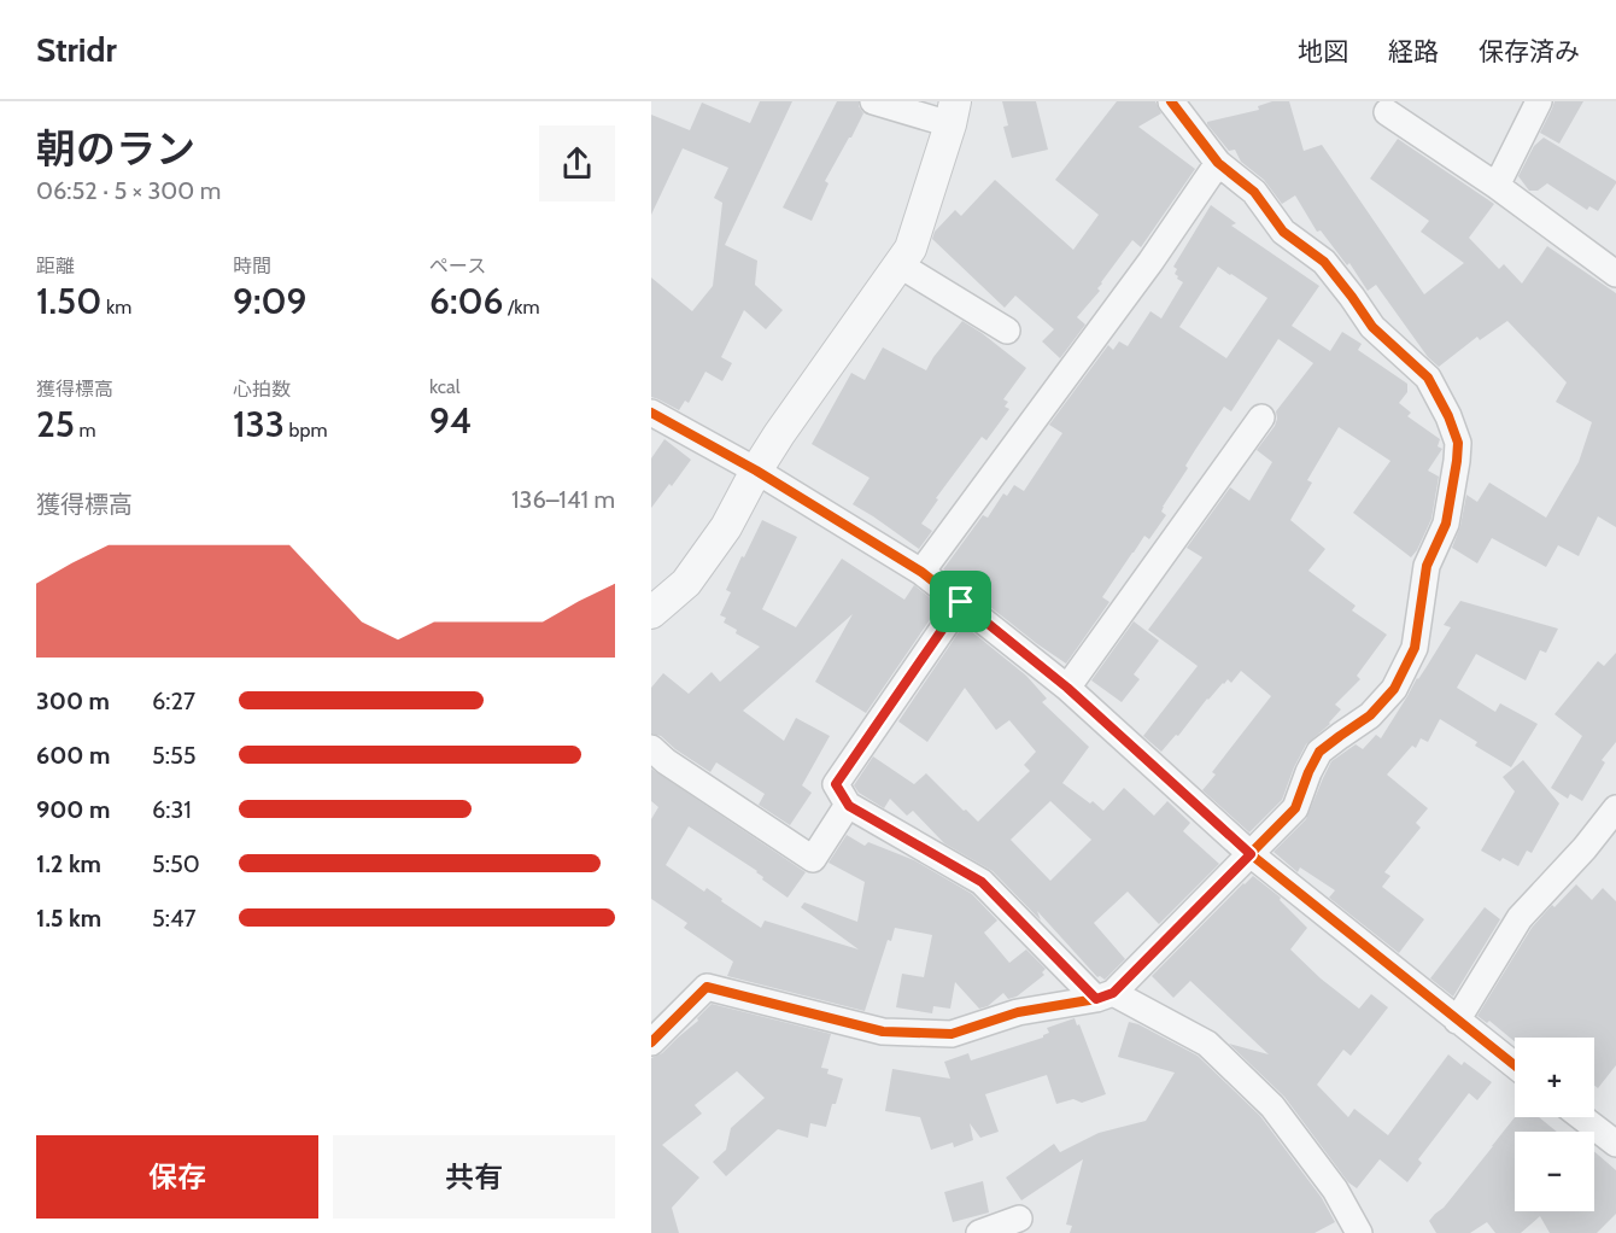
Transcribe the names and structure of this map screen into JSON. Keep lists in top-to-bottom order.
{
  "page": {
    "header": "Stridr",
    "nav": ["地図", "経路", "保存済み"],
    "heading": ["朝のラン", "06:52 · 5 × 300 m"],
    "stats": [
      ["距離", "1.50 km"],
      ["時間", "9:09"],
      ["ペース", "6:06 /km"],
      ["獲得標高", "25 m"],
      ["心拍数", "133 bpm"],
      ["kcal", "94"]
    ],
    "chart": ["獲得標高", "136–141 m"],
    "list": [
      {
        "name": "300 m",
        "note": "6:27"
      },
      {
        "name": "600 m",
        "note": "5:55"
      },
      {
        "name": "900 m",
        "note": "6:31"
      },
      {
        "name": "1.2 km",
        "note": "5:50"
      },
      {
        "name": "1.5 km",
        "note": "5:47"
      }
    ],
    "map_buttons": ["+", "−"],
    "buttons": ["保存", "共有"]
  }
}
